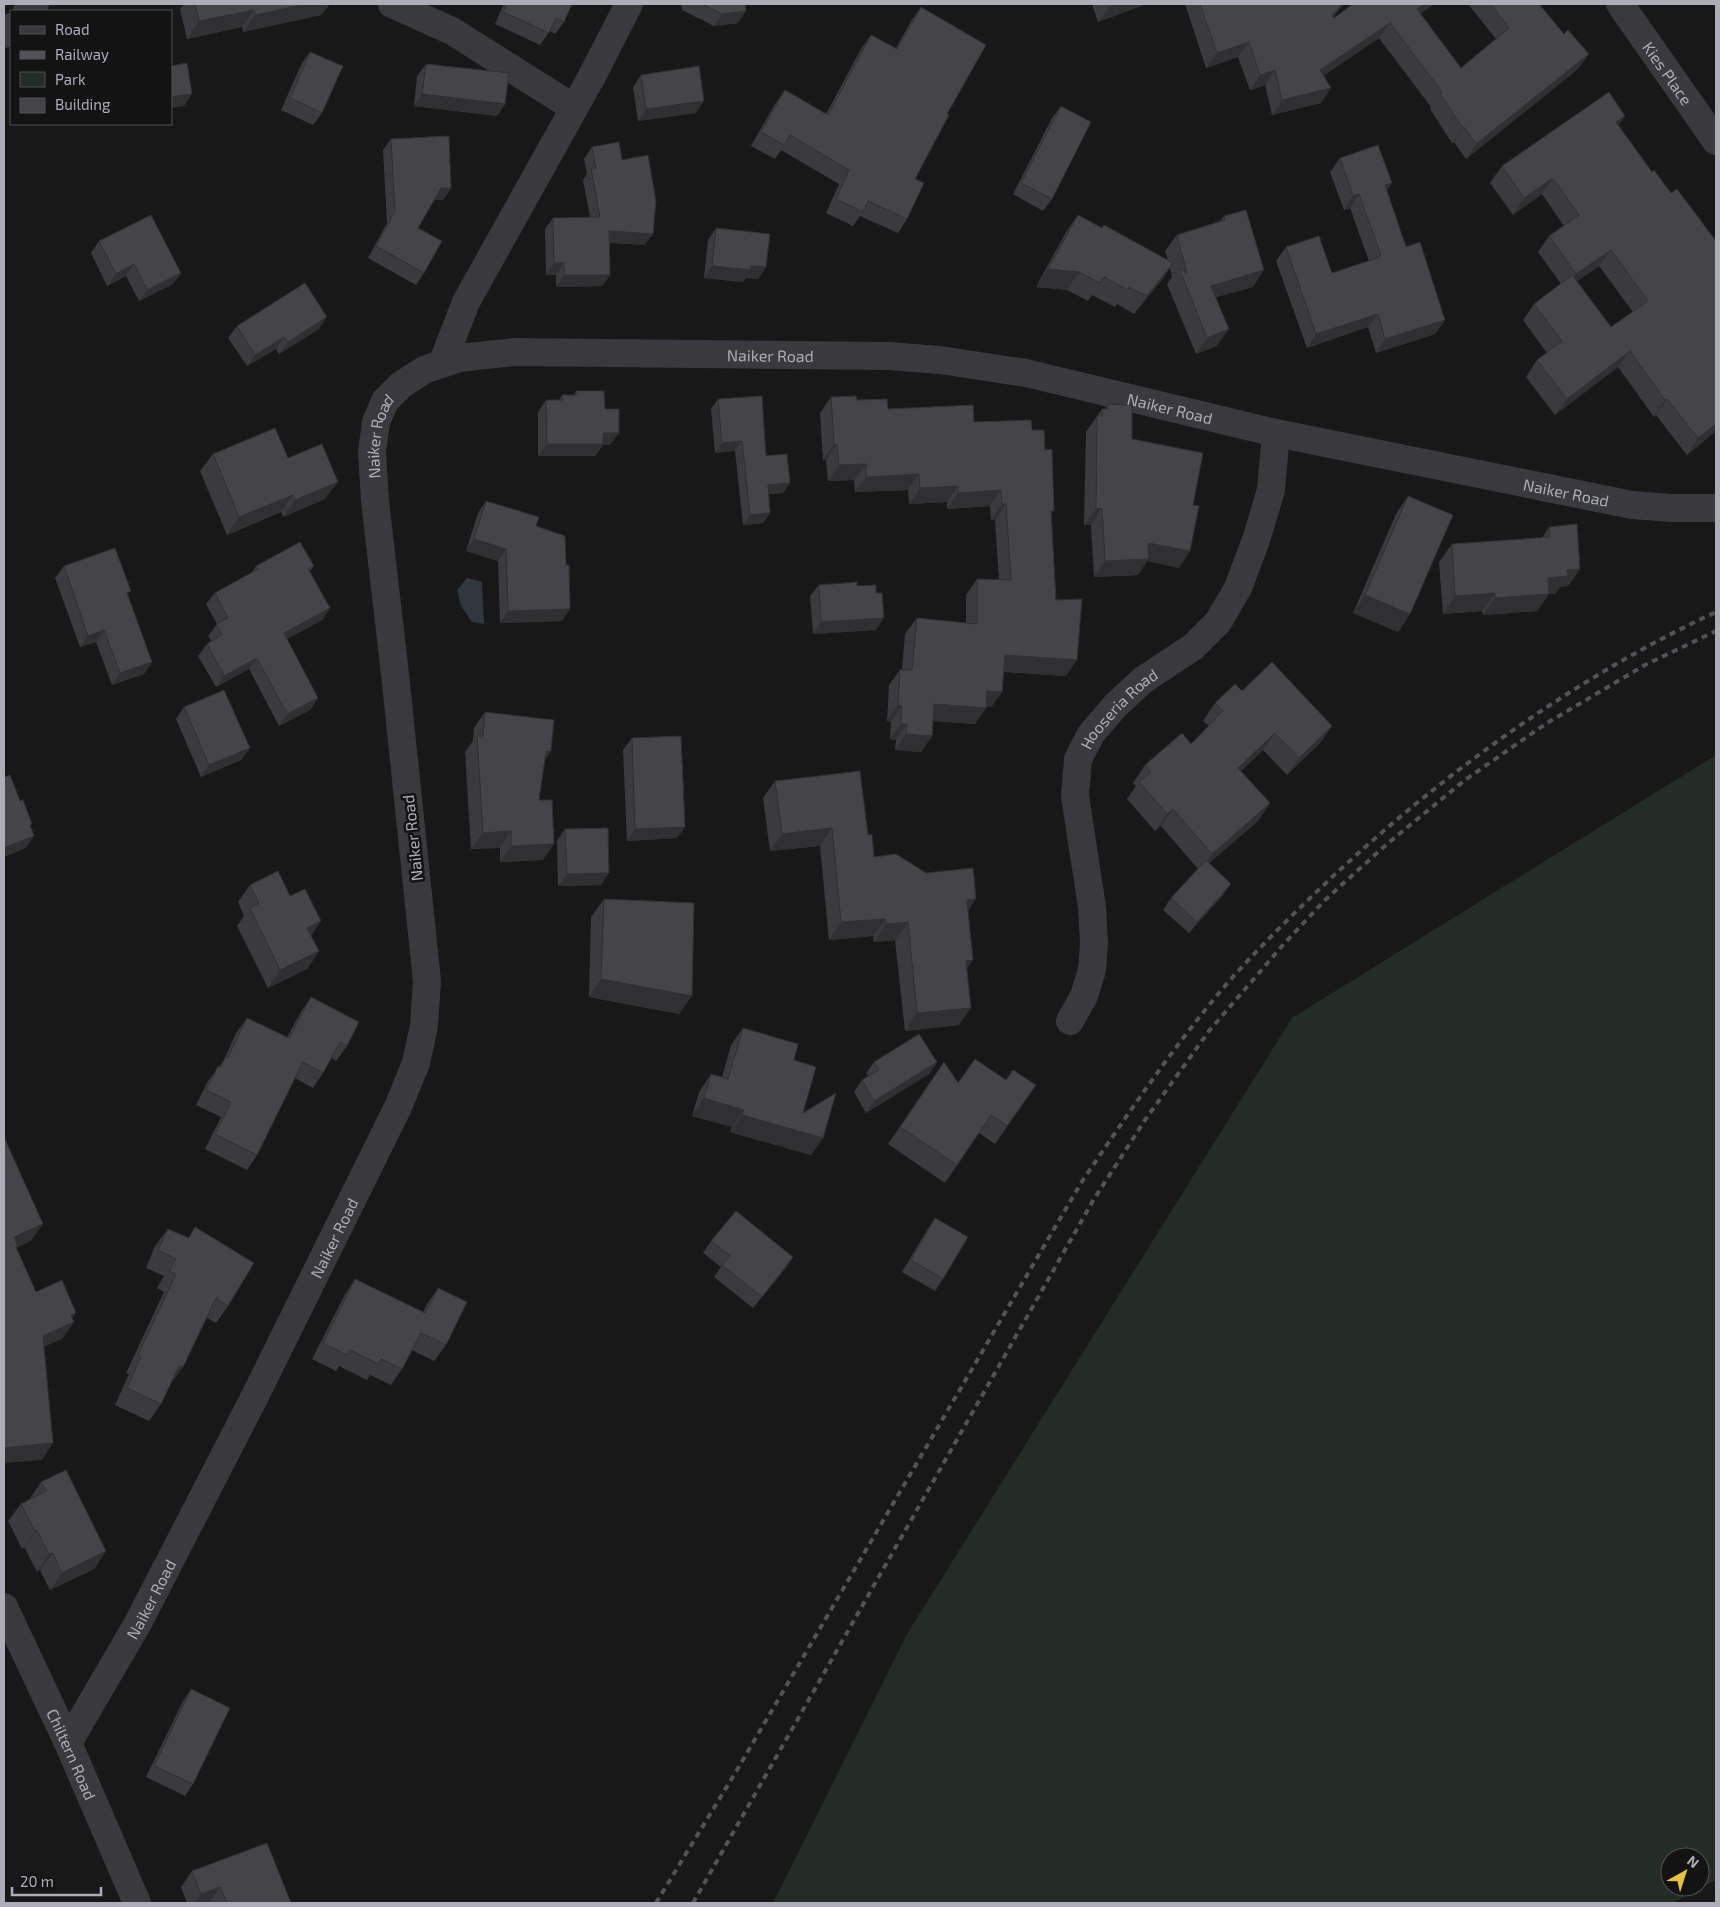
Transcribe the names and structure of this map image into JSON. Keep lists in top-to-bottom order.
{
  "streets": {
    "street": [
      "Kies Place",
      "Naiker Road",
      "Hooseria Road",
      "Chiltern Road"
    ]
  },
  "crossings": [
    ["Naiker Road", "Hooseria Road"],
    ["Naiker Road", "Chiltern Road"]
  ],
  "legend": [
    "Road",
    "Railway",
    "Park",
    "Building"
  ],
  "scale_bar": "20 m",
  "north": "top right"
}
